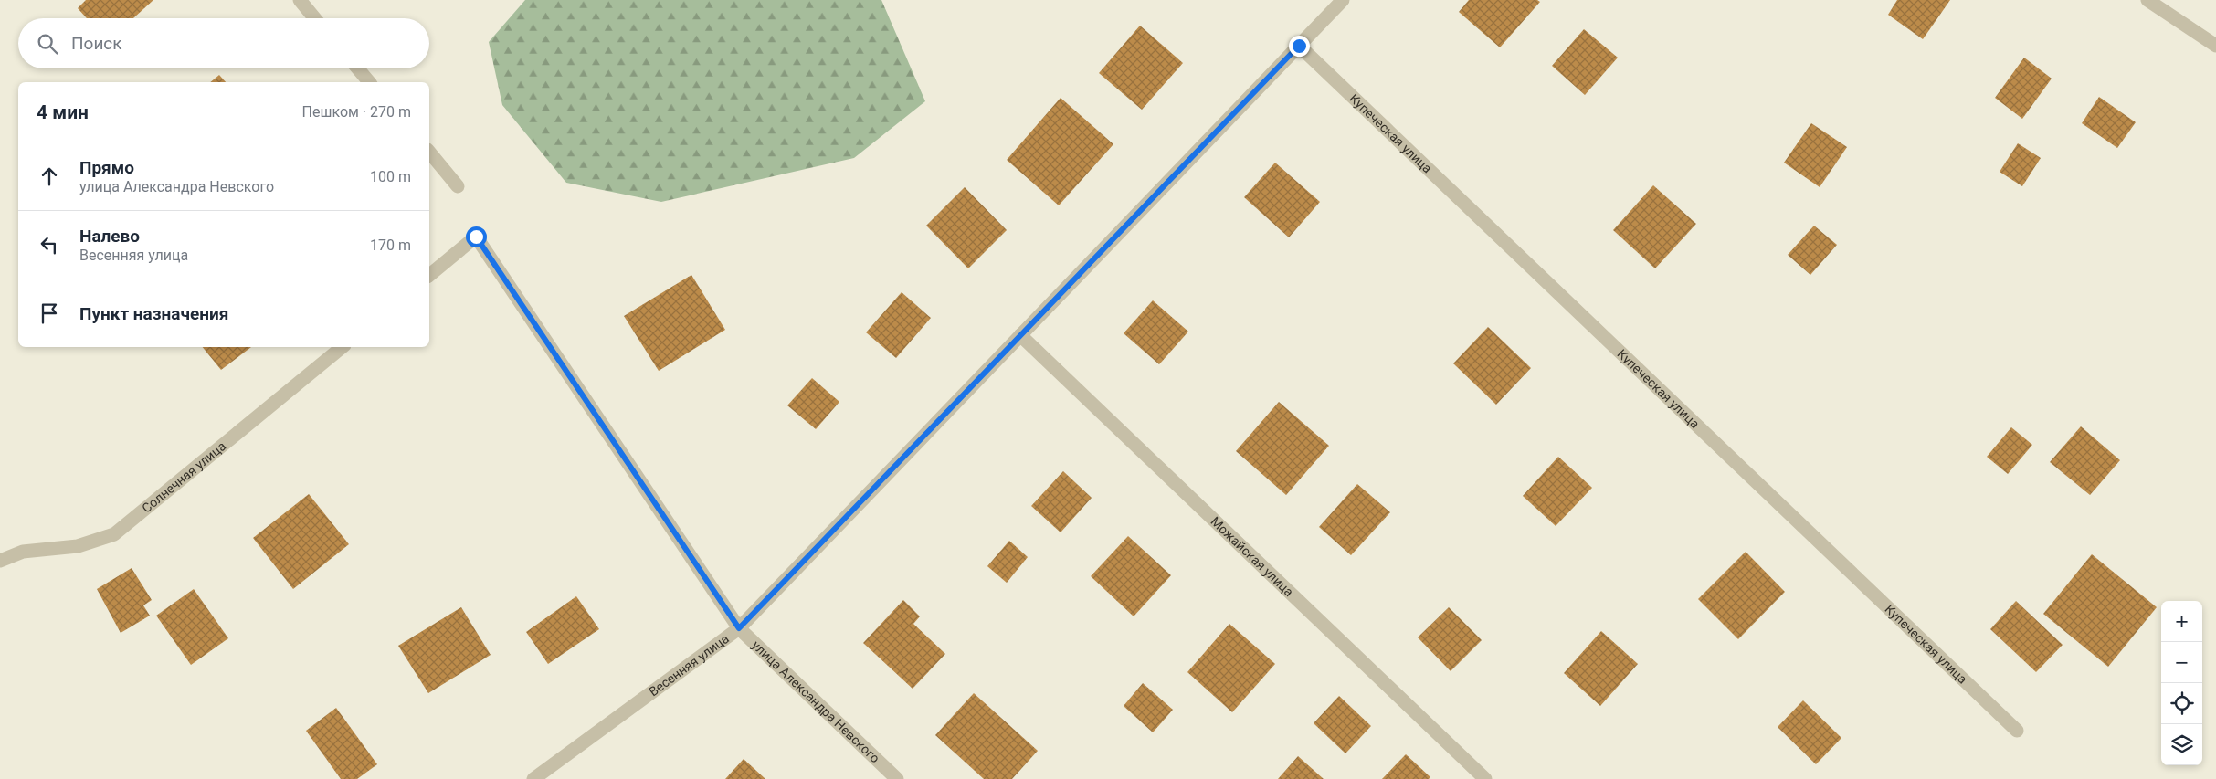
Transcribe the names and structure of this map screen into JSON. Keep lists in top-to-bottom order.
{
  "streets": {
    "street": [
      "Купеческая улица",
      "Солнечная улица",
      "Можайская улица",
      "Весенняя улица",
      "улица Александра Невского"
    ]
  },
  "crossings": [
    ["Купеческая улица", "Весенняя улица"],
    ["Можайская улица", "Весенняя улица"],
    ["Весенняя улица", "улица Александра Невского"]
  ],
  "page": {
    "search": "Поиск",
    "heading": ["4 мин", "Пешком · 270 m"],
    "list": [
      ["Прямо", "улица Александра Невского", "100 m"],
      ["Налево", "Весенняя улица", "170 m"],
      "Пункт назначения"
    ],
    "map_buttons": ["+", "−"]
  }
}
